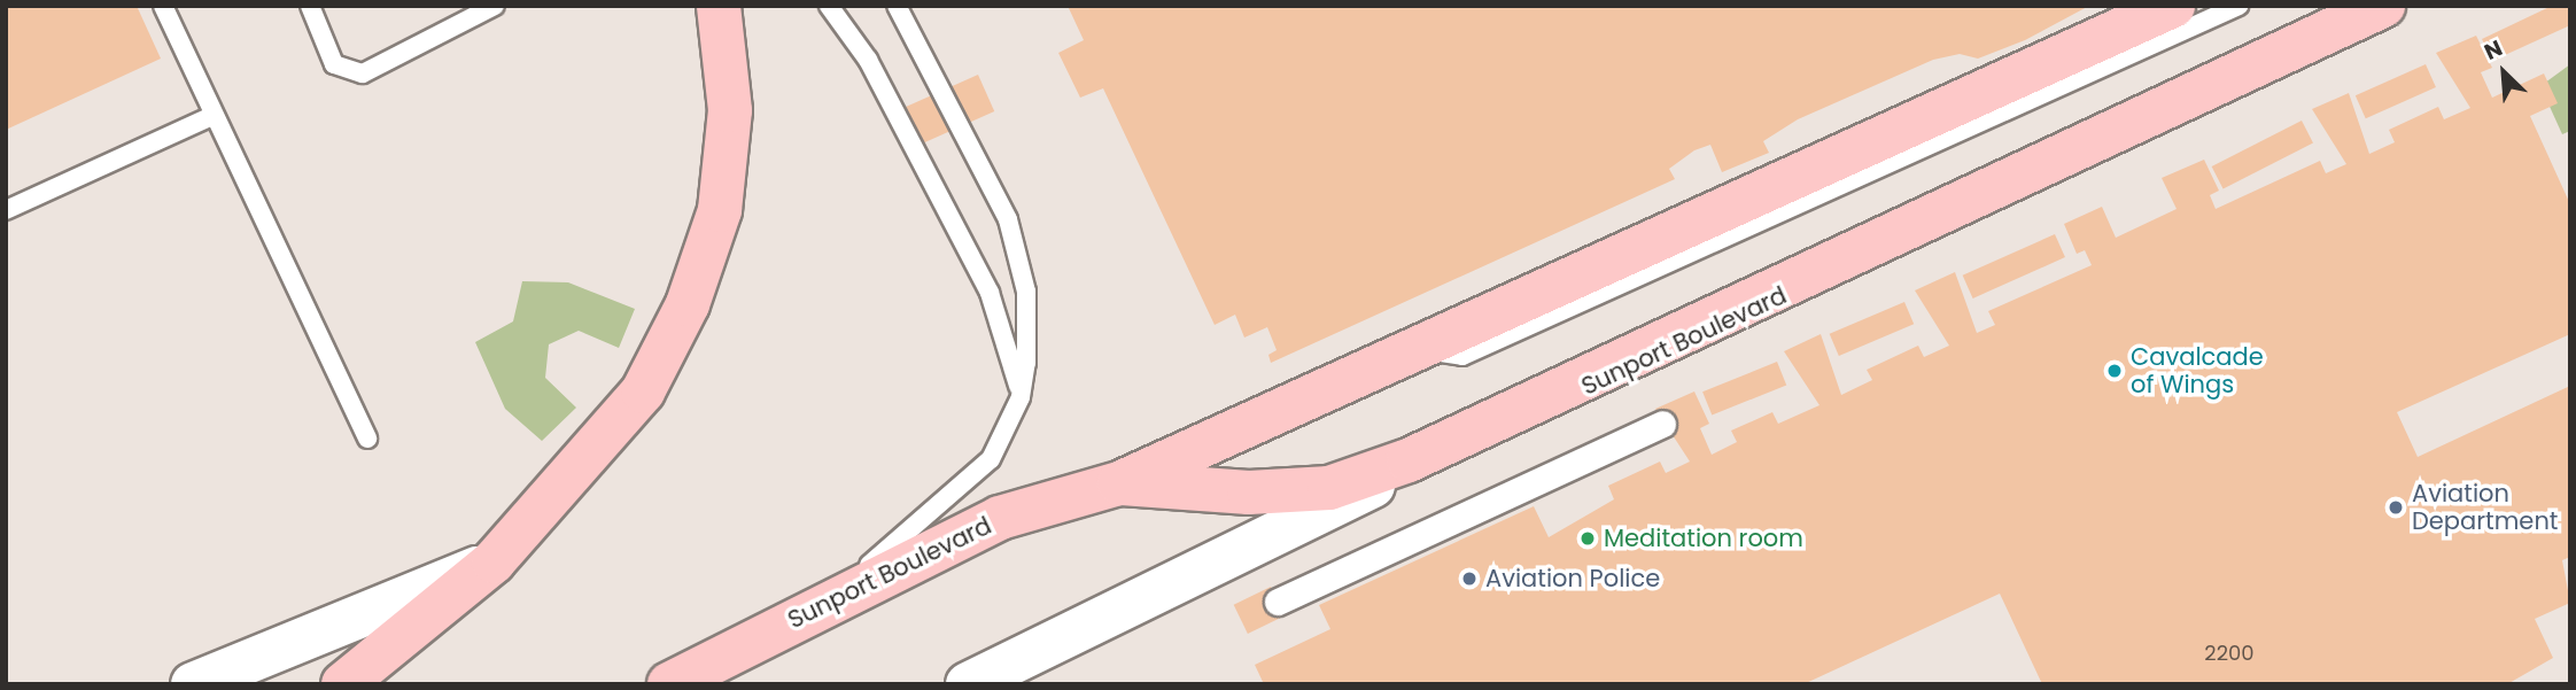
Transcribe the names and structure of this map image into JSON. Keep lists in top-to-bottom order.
{
  "streets": {
    "main road": ["Sunport Boulevard"]
  },
  "places": [
    "Cavalcade of Wings",
    "Aviation Department",
    "Meditation room",
    "Aviation Police"
  ],
  "house_numbers": ["2200"],
  "north": "top left"
}
